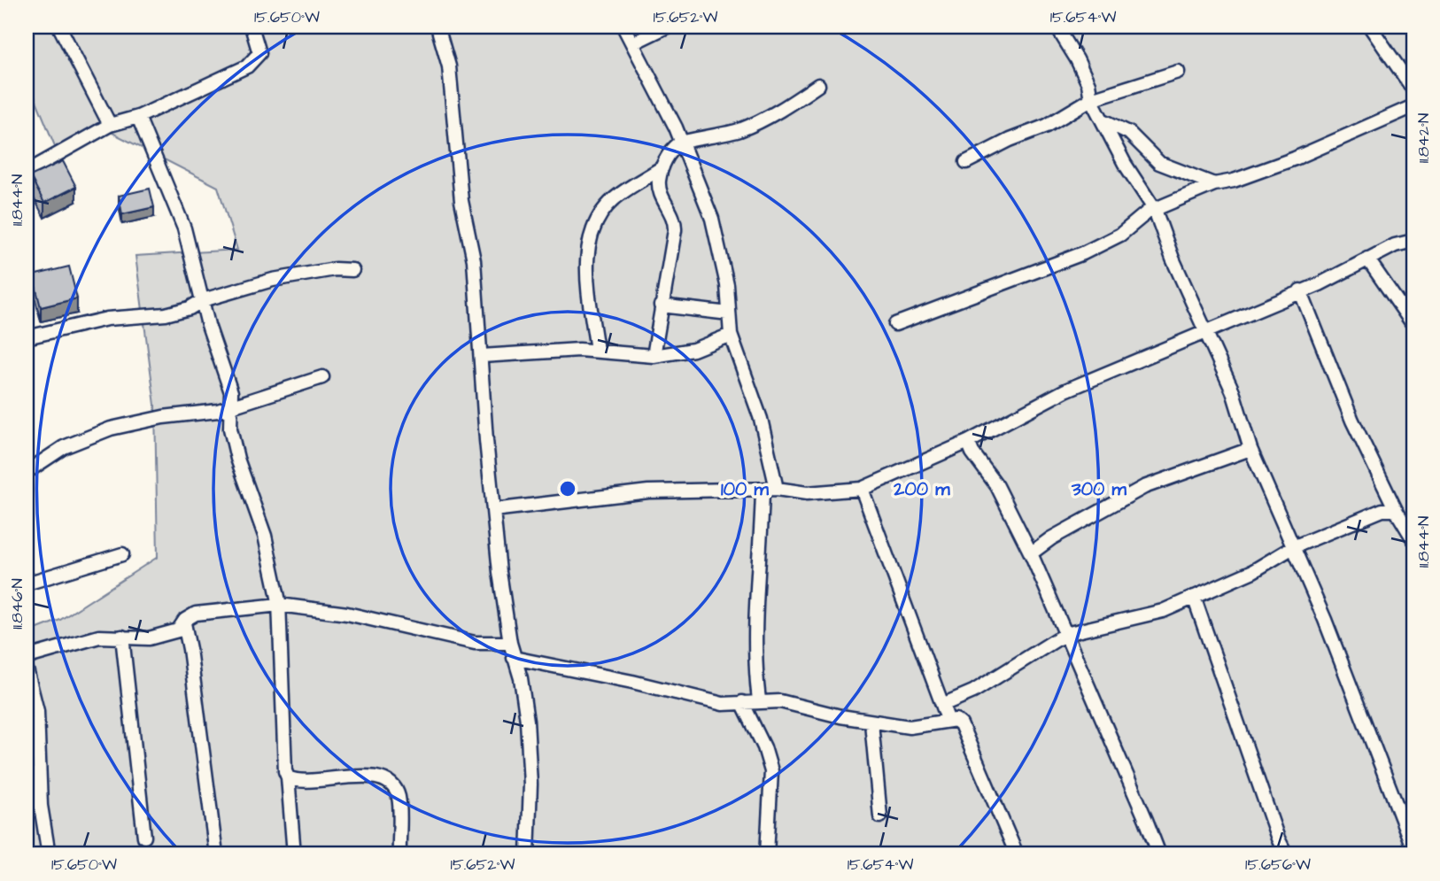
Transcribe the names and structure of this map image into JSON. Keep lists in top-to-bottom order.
{
  "coordinates": [
    "15.650°W",
    "15.652°W",
    "15.654°W",
    "11.842°N",
    "11.844°N",
    "11.846°N",
    "15.656°W"
  ],
  "rings": ["100 m", "200 m", "300 m"]
}
